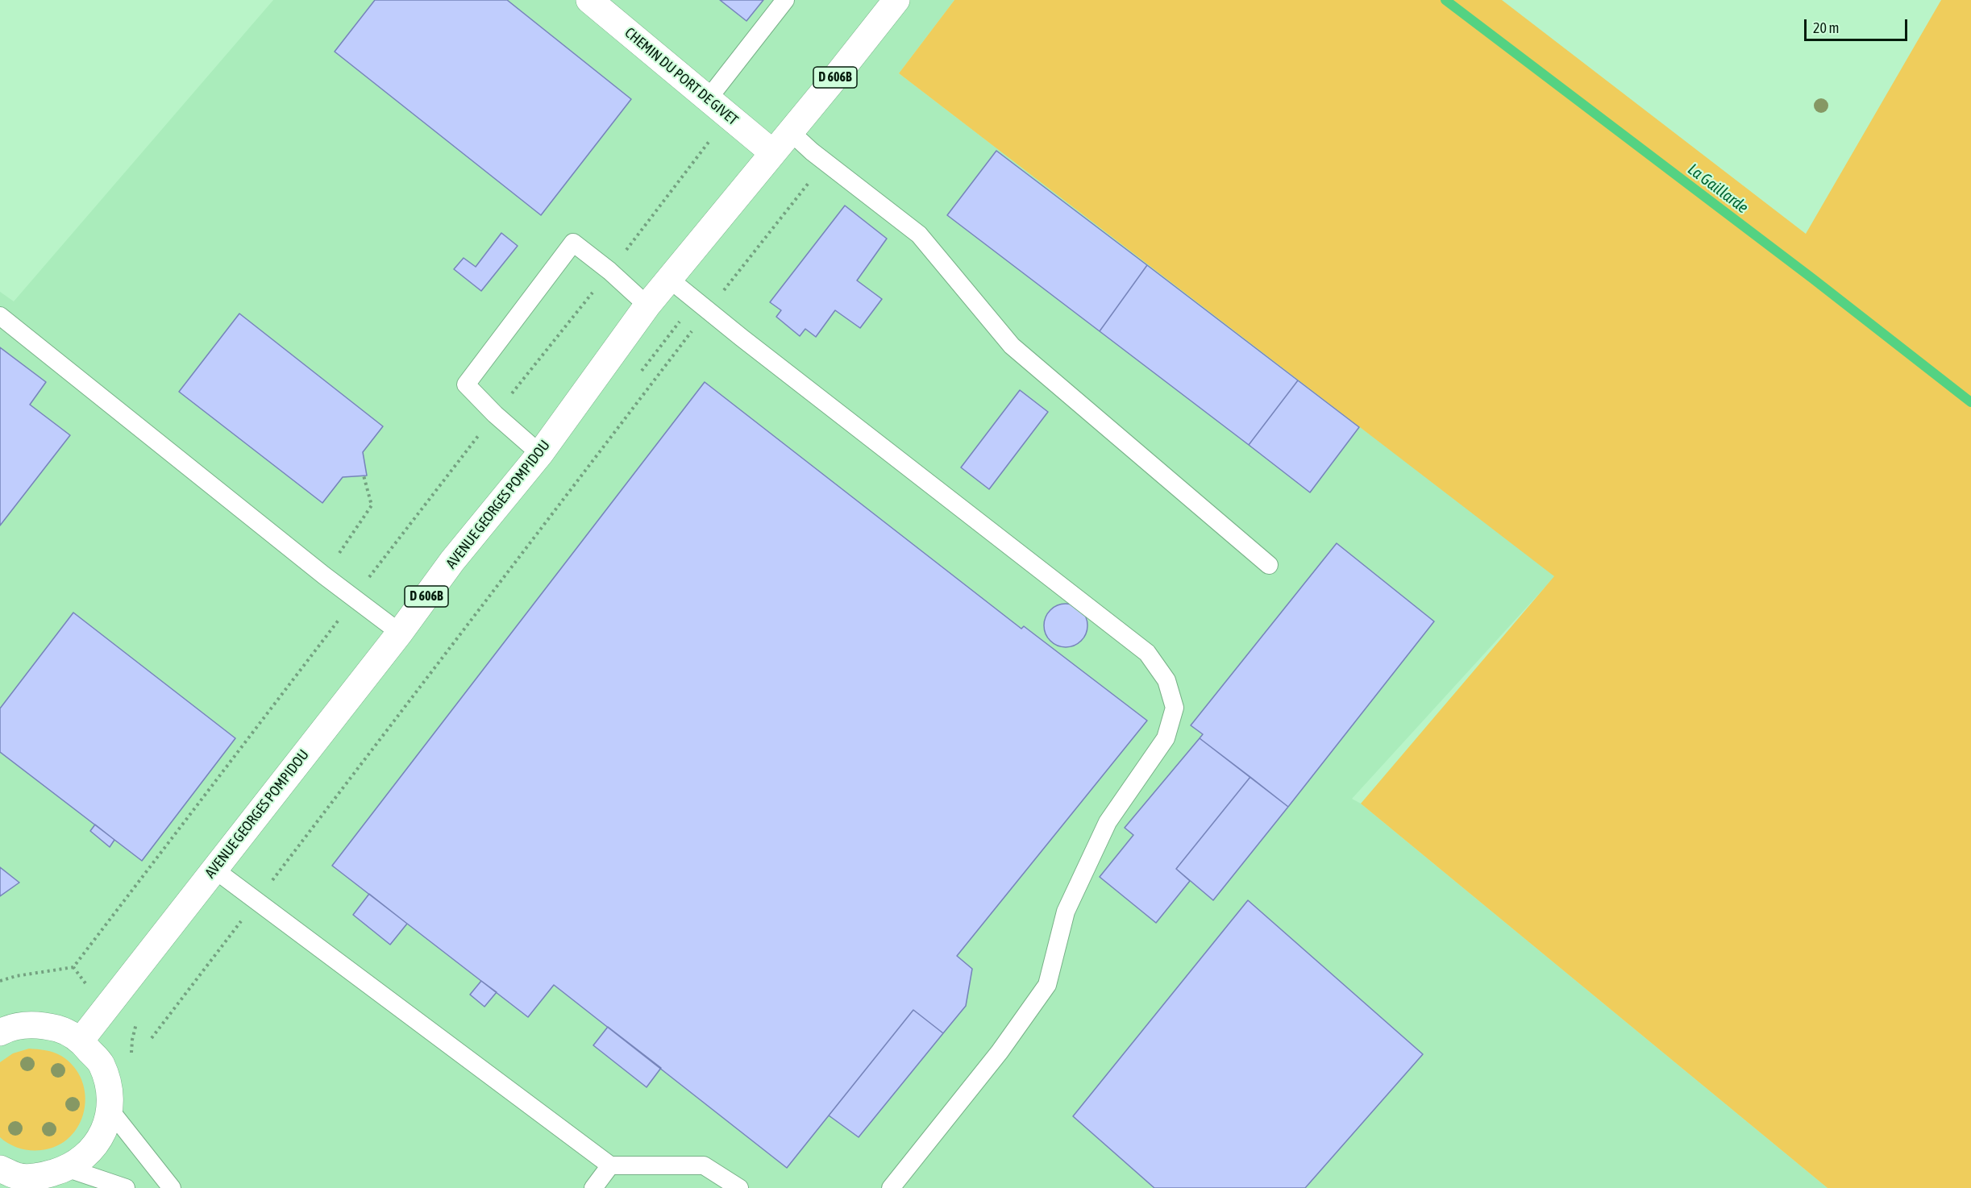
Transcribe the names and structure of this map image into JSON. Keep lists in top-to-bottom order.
{
  "streets": {
    "main road": ["CHEMIN DU PORT DE GIVET", "D 606B", "AVENUE GEORGES POMPIDOU"]
  },
  "crossings": [
    ["CHEMIN DU PORT DE GIVET", "D 606B"],
    ["CHEMIN DU PORT DE GIVET", "AVENUE GEORGES POMPIDOU"],
    ["D 606B", "AVENUE GEORGES POMPIDOU"]
  ],
  "water": ["La Gaillarde"],
  "scale_bar": "20 m"
}
